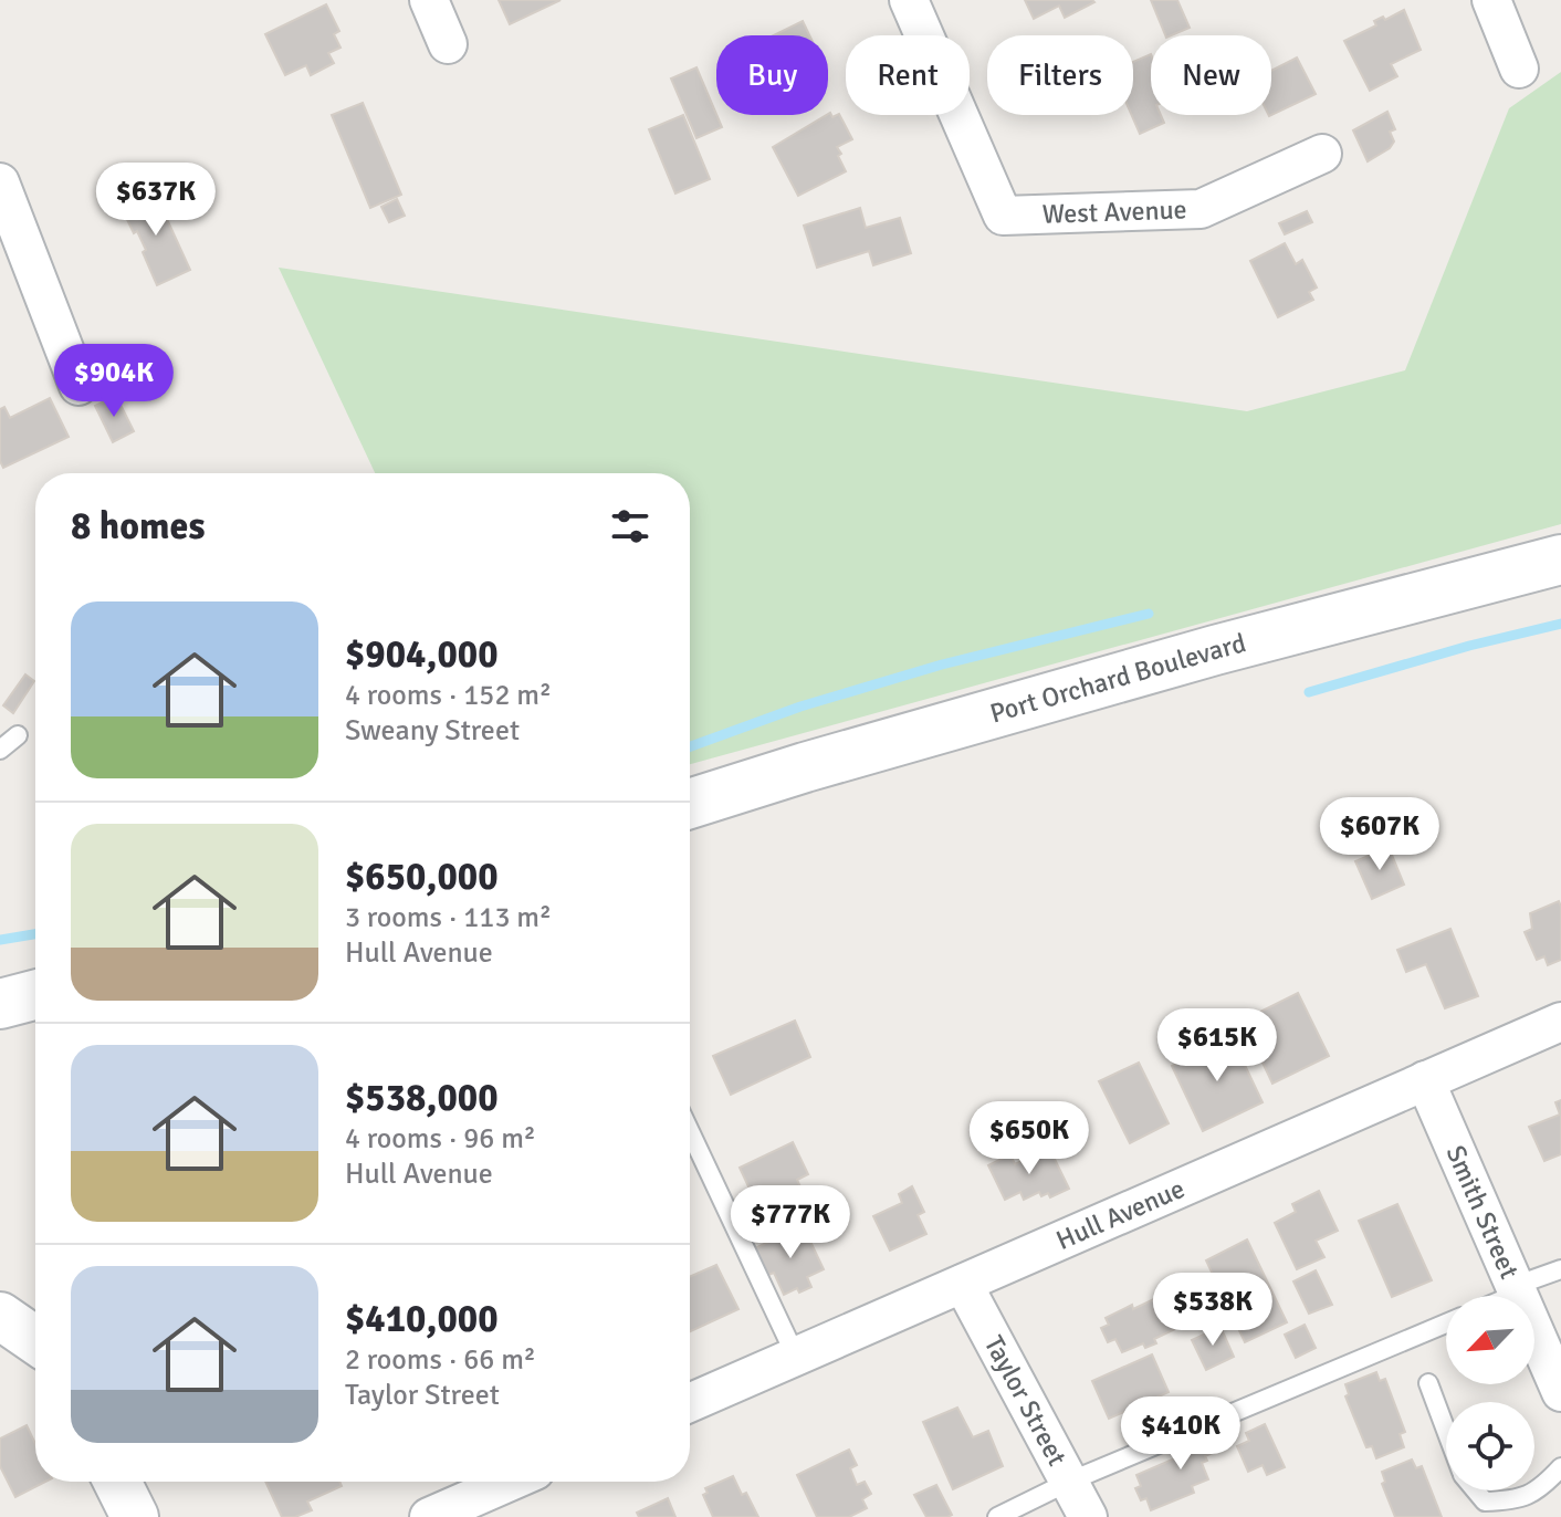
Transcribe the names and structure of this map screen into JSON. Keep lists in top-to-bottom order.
{
  "streets": {
    "main road": ["Port Orchard Boulevard"],
    "street": [
      "West Avenue",
      "Smith Street",
      "Hull Avenue",
      "Taylor Street"
    ]
  },
  "crossings": [
    ["Smith Street", "Hull Avenue"],
    ["Hull Avenue", "Taylor Street"]
  ],
  "north": "bottom left",
  "page": {
    "chip": [
      "Buy",
      "Rent",
      "Filters",
      "New"
    ],
    "price": [
      "$637K",
      "$904K",
      "$607K",
      "$615K",
      "$650K",
      "$777K",
      "$538K",
      "$410K"
    ],
    "heading": "8 homes",
    "list": [
      {
        "name": "$904,000",
        "note": "4 rooms · 152 m² · Sweany Street"
      },
      {
        "name": "$650,000",
        "note": "3 rooms · 113 m² · Hull Avenue"
      },
      {
        "name": "$538,000",
        "note": "4 rooms · 96 m² · Hull Avenue"
      },
      {
        "name": "$410,000",
        "note": "2 rooms · 66 m² · Taylor Street"
      }
    ]
  }
}
